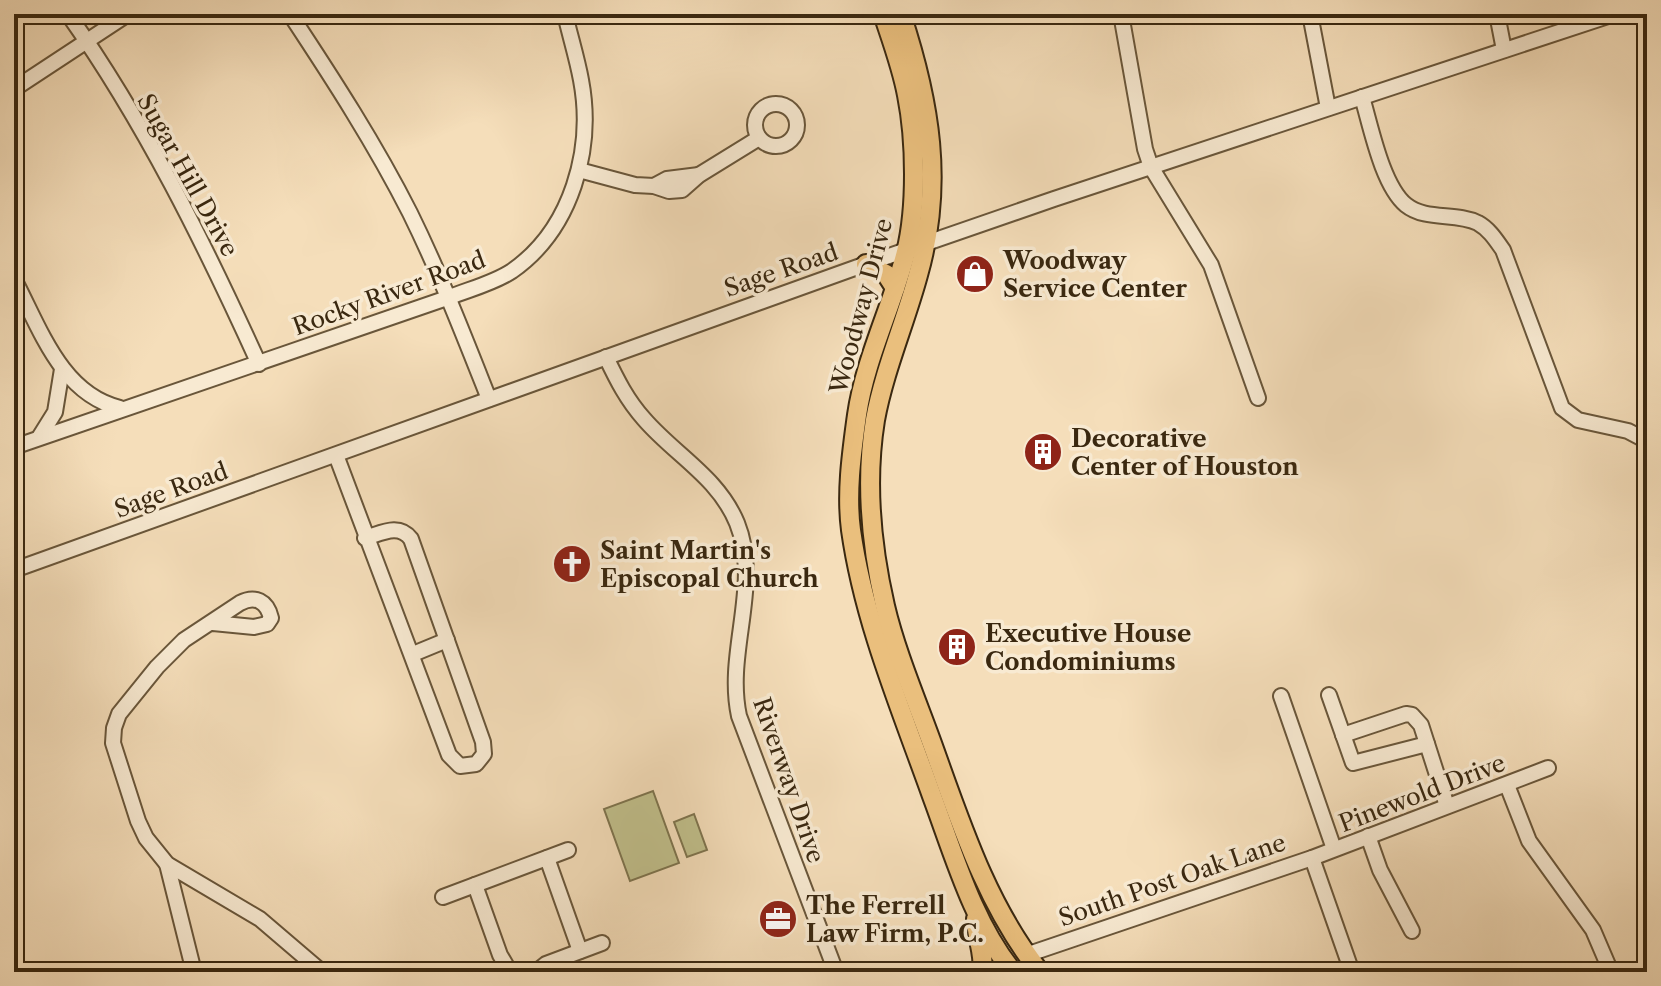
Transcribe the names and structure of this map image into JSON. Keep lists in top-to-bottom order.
{
  "streets": {
    "main road": ["Woodway Drive", "South Post Oak Lane"],
    "street": [
      "Sugar Hill Drive",
      "Sage Road",
      "Rocky River Road",
      "Riverway Drive",
      "Pinewold Drive"
    ]
  },
  "crossings": [
    ["Sugar Hill Drive", "Rocky River Road"],
    ["Sage Road", "Woodway Drive"],
    ["Sage Road", "Riverway Drive"],
    ["Woodway Drive", "South Post Oak Lane"],
    ["Pinewold Drive", "South Post Oak Lane"]
  ],
  "places": {
    "shop": ["Woodway Service Center"],
    "building": ["Decorative Center of Houston", "Executive House Condominiums"],
    "church": ["Saint Martin's Episcopal Church"],
    "office": ["The Ferrell Law Firm, P.C."]
  }
}
